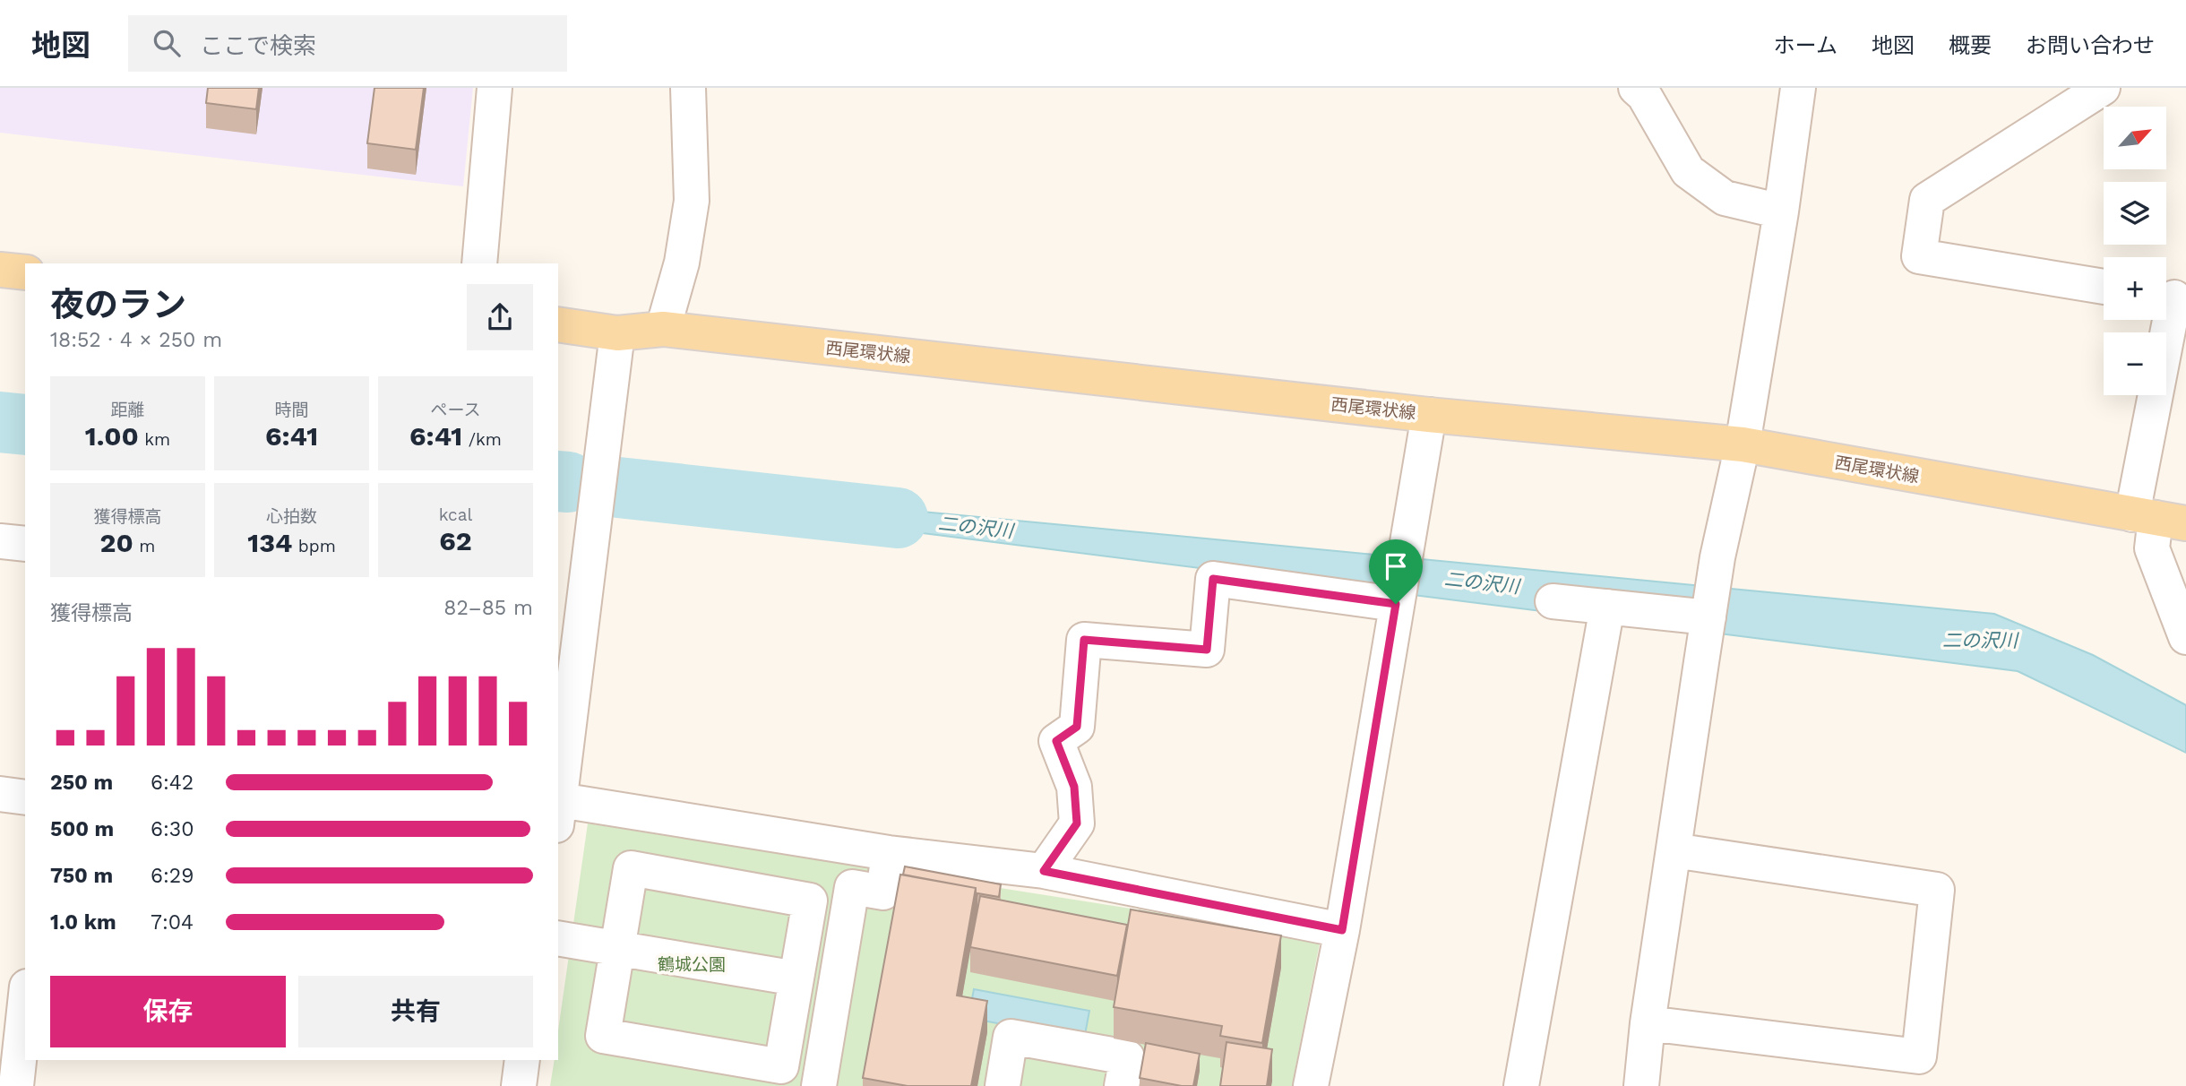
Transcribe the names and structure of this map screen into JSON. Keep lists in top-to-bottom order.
{
  "streets": {
    "main road": ["西尾環状線"]
  },
  "water": ["二の沢川"],
  "parks": ["鶴城公園"],
  "north": "top right",
  "page": {
    "header": "地図",
    "search": "ここで検索",
    "nav": [
      "ホーム",
      "地図",
      "概要",
      "お問い合わせ"
    ],
    "map_buttons": ["+", "−"],
    "heading": ["夜のラン", "18:52 · 4 × 250 m"],
    "stats": [
      ["距離", "1.00 km"],
      ["時間", "6:41"],
      ["ペース", "6:41 /km"],
      ["獲得標高", "20 m"],
      ["心拍数", "134 bpm"],
      ["kcal", "62"]
    ],
    "chart": ["獲得標高", "82–85 m"],
    "list": [
      {
        "name": "250 m",
        "note": "6:42"
      },
      {
        "name": "500 m",
        "note": "6:30"
      },
      {
        "name": "750 m",
        "note": "6:29"
      },
      {
        "name": "1.0 km",
        "note": "7:04"
      }
    ],
    "buttons": ["保存", "共有"]
  }
}
